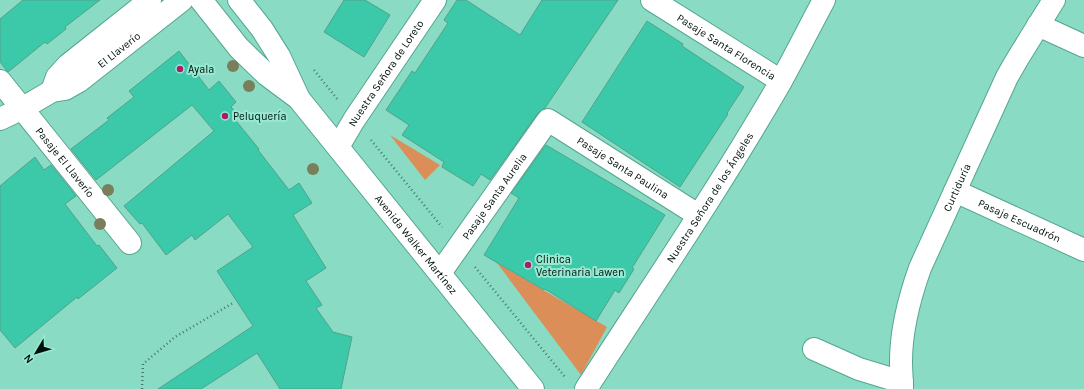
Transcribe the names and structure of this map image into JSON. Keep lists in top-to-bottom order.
{
  "streets": {
    "street": [
      "Pasaje Santa Florencia",
      "El Llaverío",
      "Nuestra Señora de Loreto",
      "Pasaje El Llaverío",
      "Pasaje Santa Paulina",
      "Curtiduría",
      "Pasaje Santa Aurelia",
      "Nuestra Señora de los Ángeles",
      "Pasaje Escuadrón",
      "Avenida Walker Martínez"
    ]
  },
  "crossings": [
    ["Pasaje Santa Florencia", "Nuestra Señora de los Ángeles"],
    ["El Llaverío", "Pasaje El Llaverío"],
    ["Nuestra Señora de Loreto", "Avenida Walker Martínez"],
    ["Pasaje Santa Paulina", "Pasaje Santa Aurelia"],
    ["Pasaje Santa Paulina", "Nuestra Señora de los Ángeles"],
    ["Curtiduría", "Pasaje Escuadrón"],
    ["Pasaje Santa Aurelia", "Avenida Walker Martínez"]
  ],
  "places": ["Ayala", "Peluquería", "Clinica Veterinaria Lawen"],
  "north": "bottom left"
}
